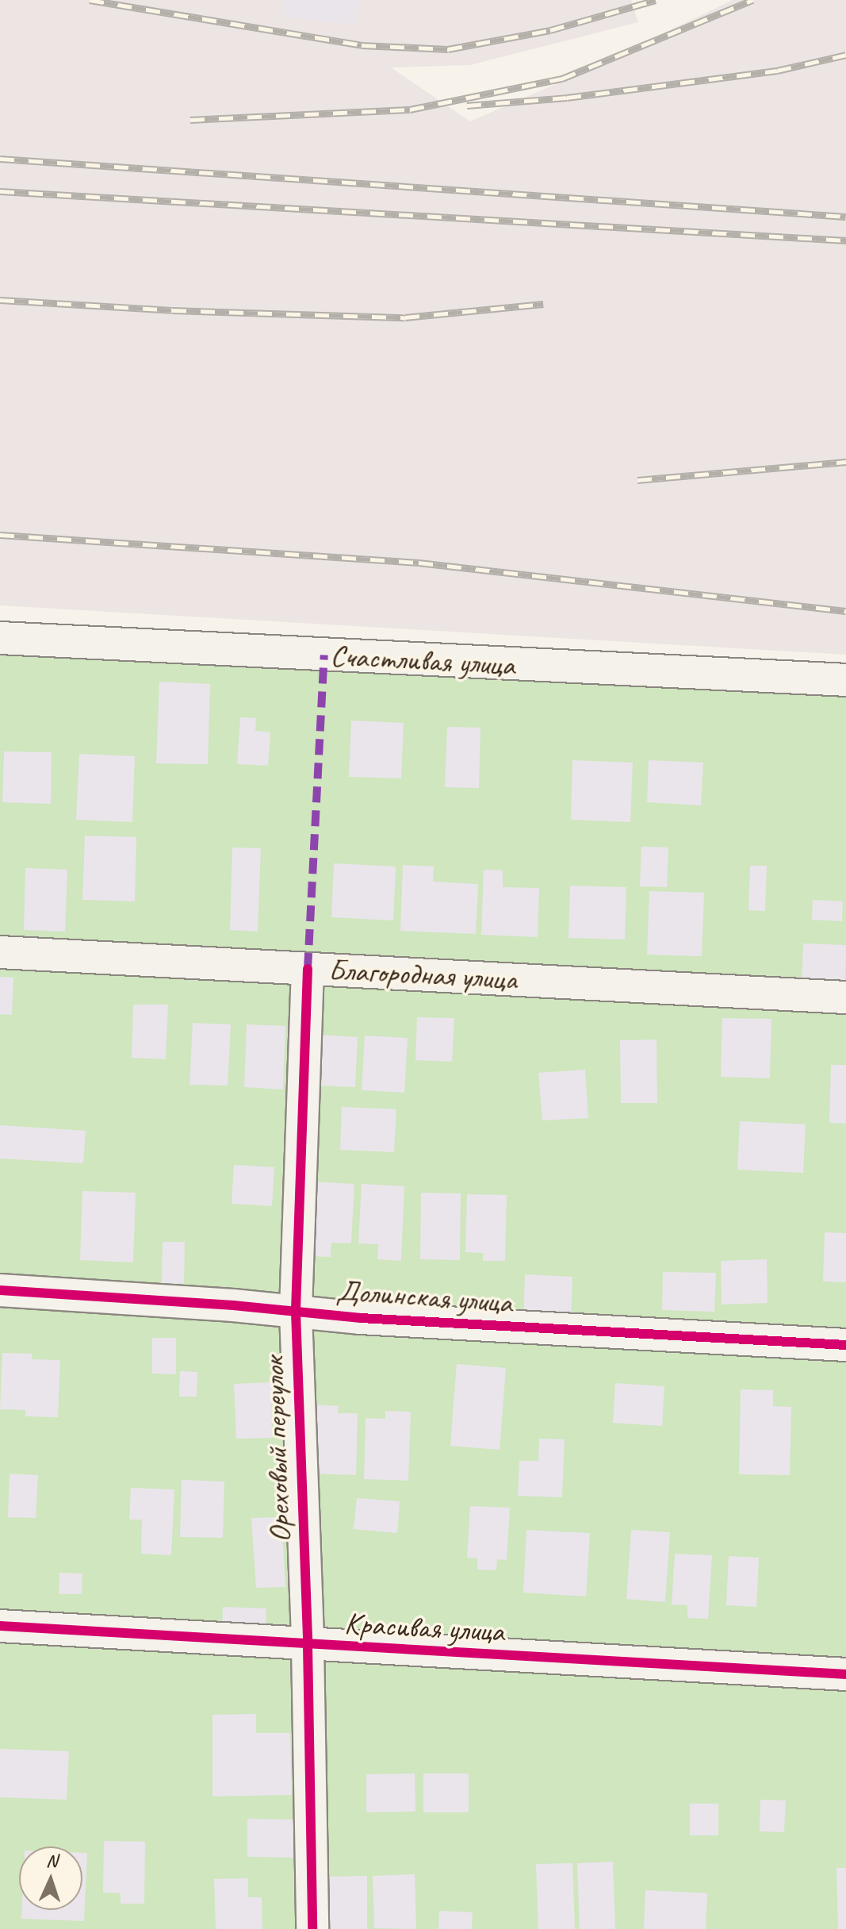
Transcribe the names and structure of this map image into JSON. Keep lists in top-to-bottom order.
{
  "streets": {
    "street": [
      "Счастливая улица",
      "Благородная улица",
      "Долинская улица",
      "Ореховый переулок",
      "Красивая улица"
    ]
  },
  "crossings": [
    ["Благородная улица", "Ореховый переулок"],
    ["Долинская улица", "Ореховый переулок"],
    ["Ореховый переулок", "Красивая улица"]
  ],
  "north": "top"
}
